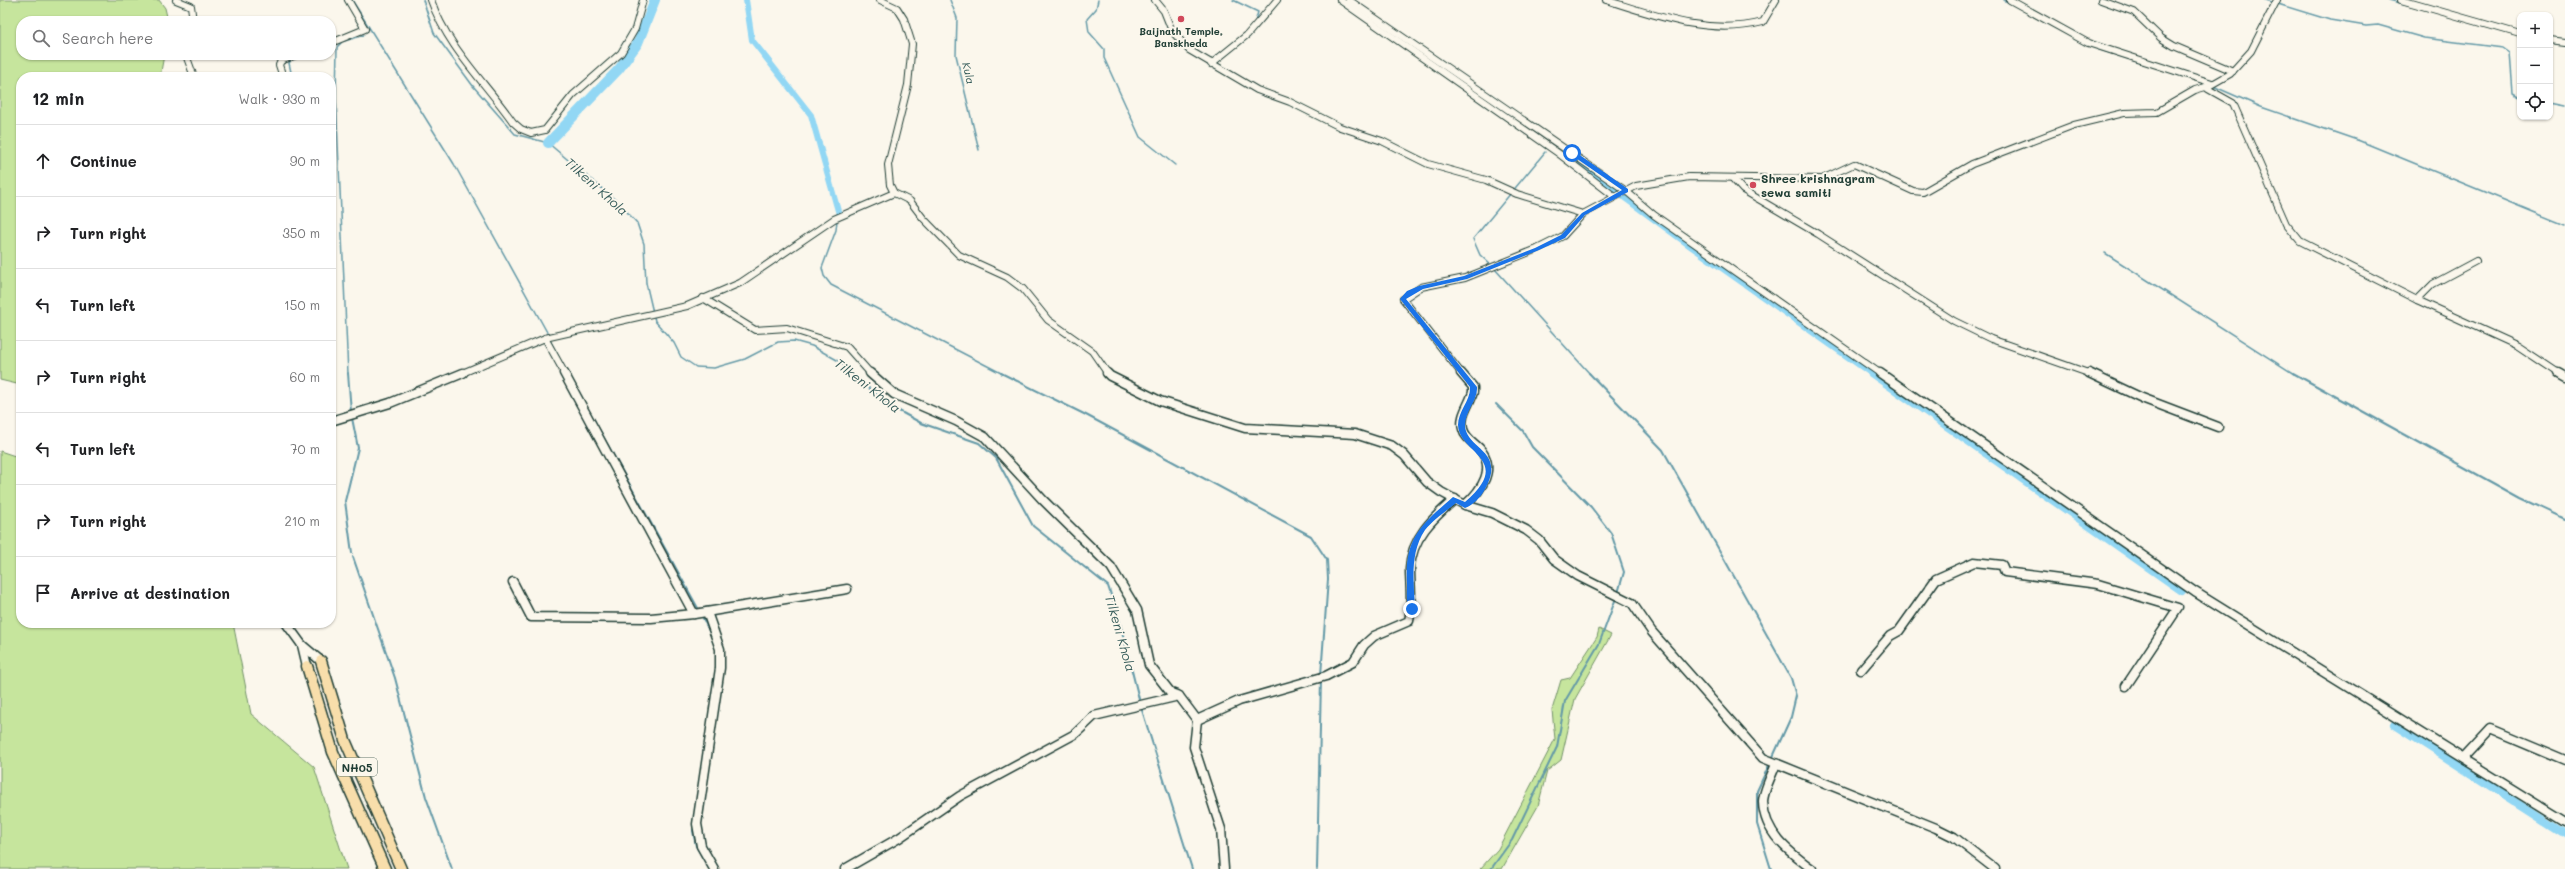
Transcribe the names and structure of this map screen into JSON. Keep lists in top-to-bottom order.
{
  "streets": {
    "main road": ["NH05"]
  },
  "water": ["Kula", "Tilkeni Khola"],
  "places": ["Baijnath Temple, Banskheda", "Shree krishnagram sewa samiti"],
  "page": {
    "map_buttons": ["+", "−"],
    "search": "Search here",
    "heading": ["12 min", "Walk · 930 m"],
    "list": [
      ["Continue", "90 m"],
      ["Turn right", "350 m"],
      ["Turn left", "150 m"],
      ["Turn right", "60 m"],
      ["Turn left", "70 m"],
      ["Turn right", "210 m"],
      "Arrive at destination"
    ]
  }
}
